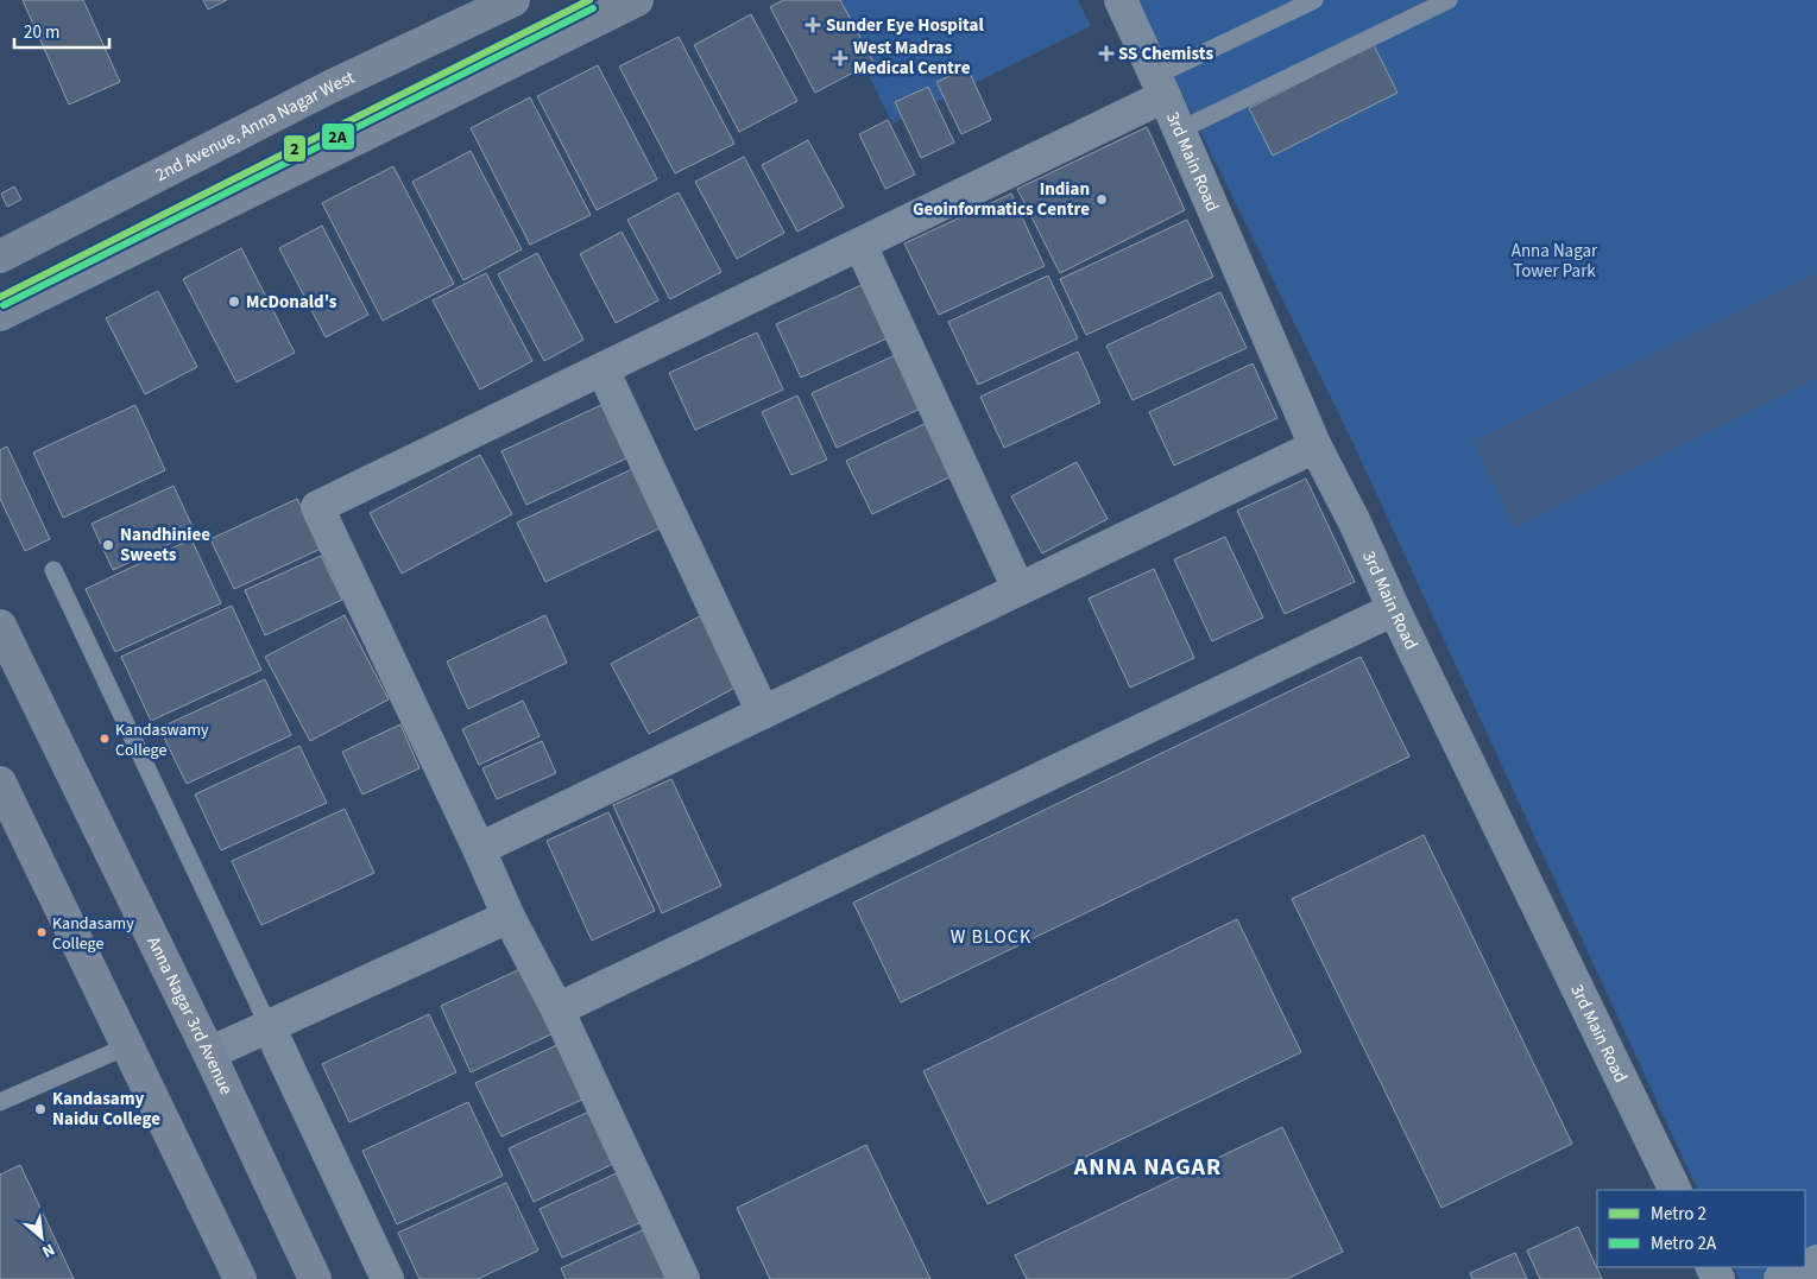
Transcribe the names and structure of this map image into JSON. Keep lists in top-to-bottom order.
{
  "streets": {
    "main road": ["2nd Avenue, Anna Nagar West", "Anna Nagar 3rd Avenue"],
    "street": ["3rd Main Road"]
  },
  "districts": ["W BLOCK", "ANNA NAGAR"],
  "parks": ["Anna Nagar Tower Park"],
  "places": {
    "health": ["Sunder Eye Hospital", "SS Chemists", "West Madras Medical Centre"],
    "other": [
      "Indian Geoinformatics Centre",
      "McDonald's",
      "Nandhiniee Sweets",
      "Kandaswamy College",
      "Kandasamy College",
      "Kandasamy Naidu College"
    ]
  },
  "lines": ["metro line 2", "metro line 2A"],
  "legend": ["Metro 2", "Metro 2A"],
  "scale_bar": "20 m",
  "north": "bottom right"
}
